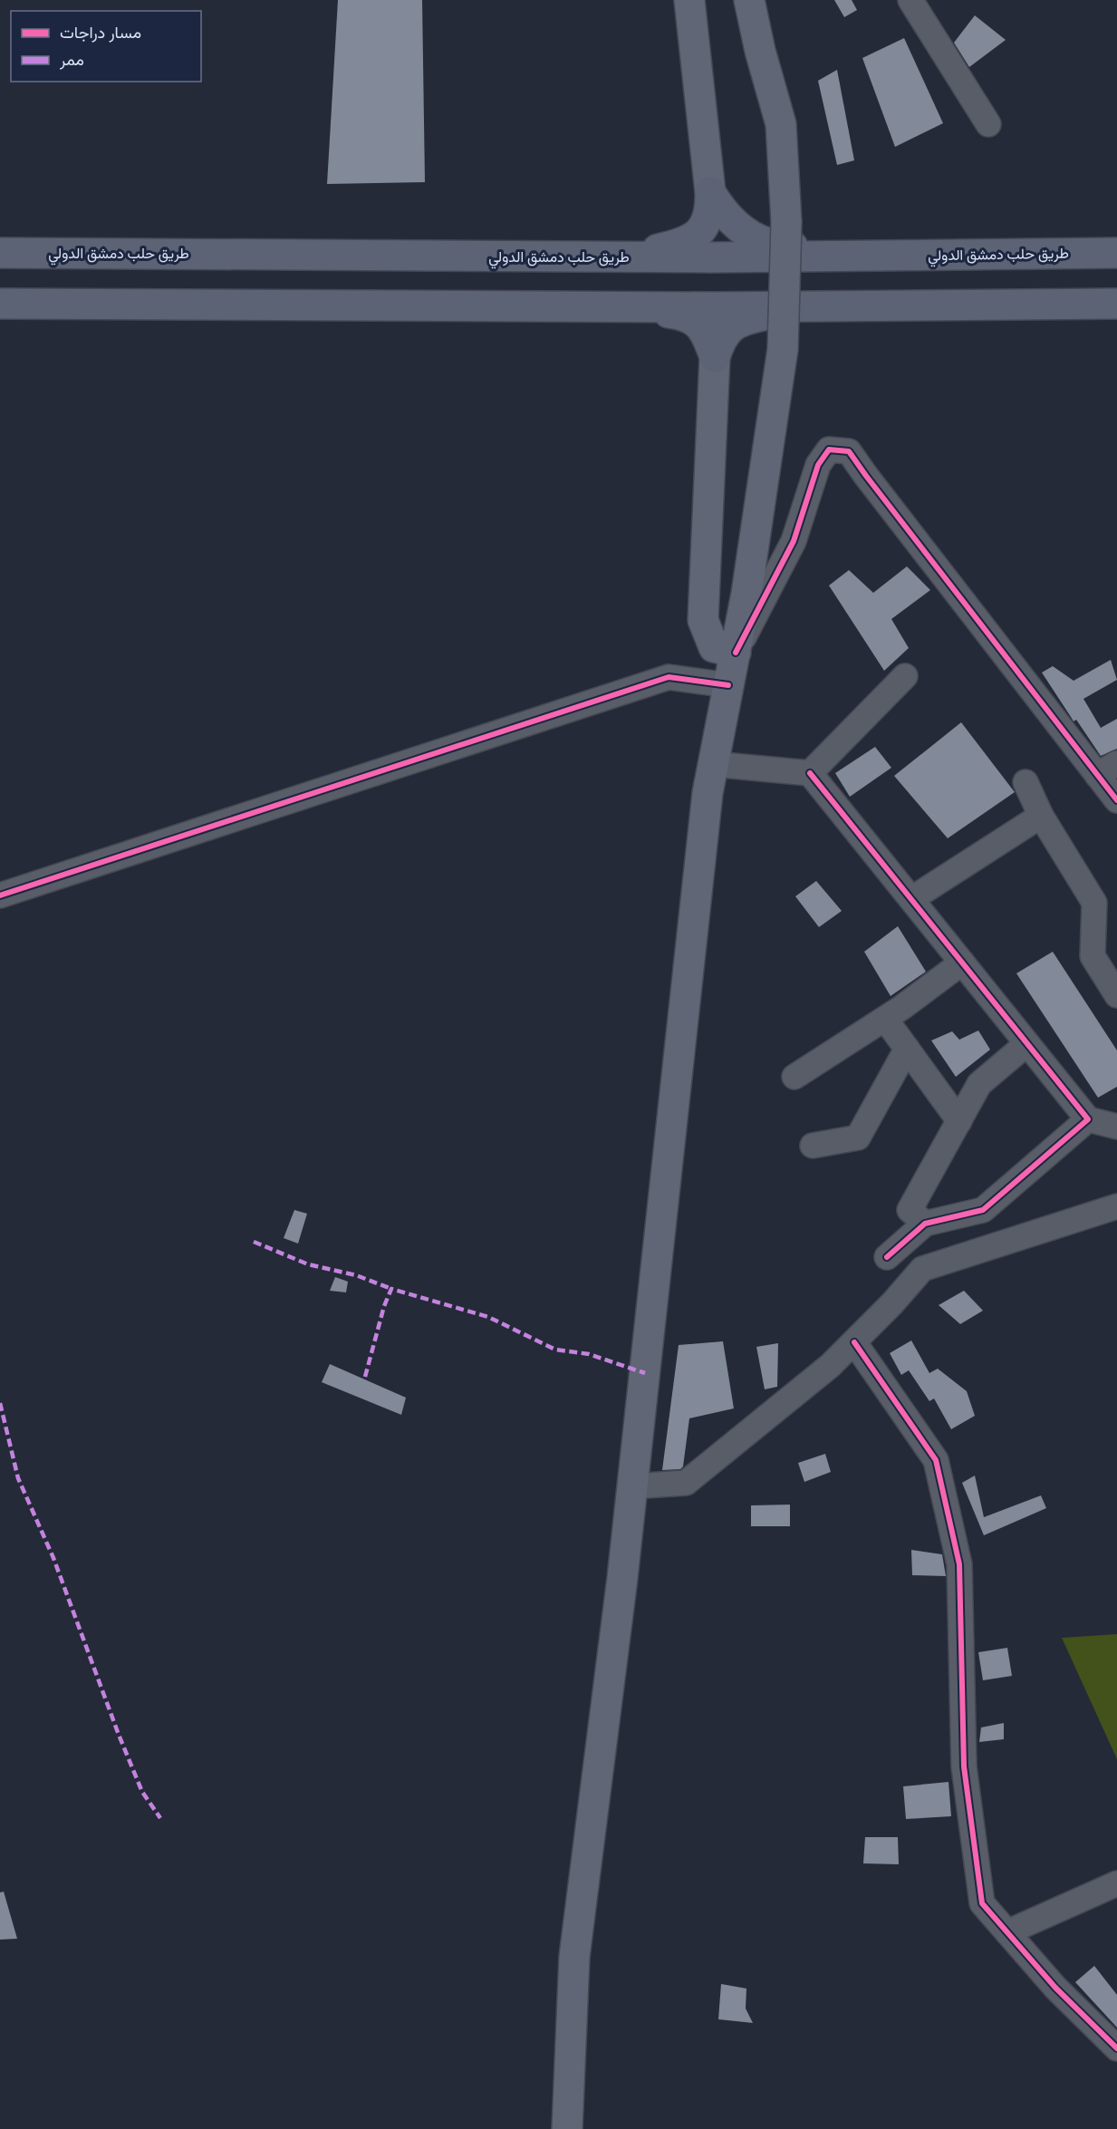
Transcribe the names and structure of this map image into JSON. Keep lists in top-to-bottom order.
{
  "streets": {
    "highway": ["طريق حلب دمشق الدولي"]
  },
  "legend": ["مسار دراجات", "ممر"]
}
